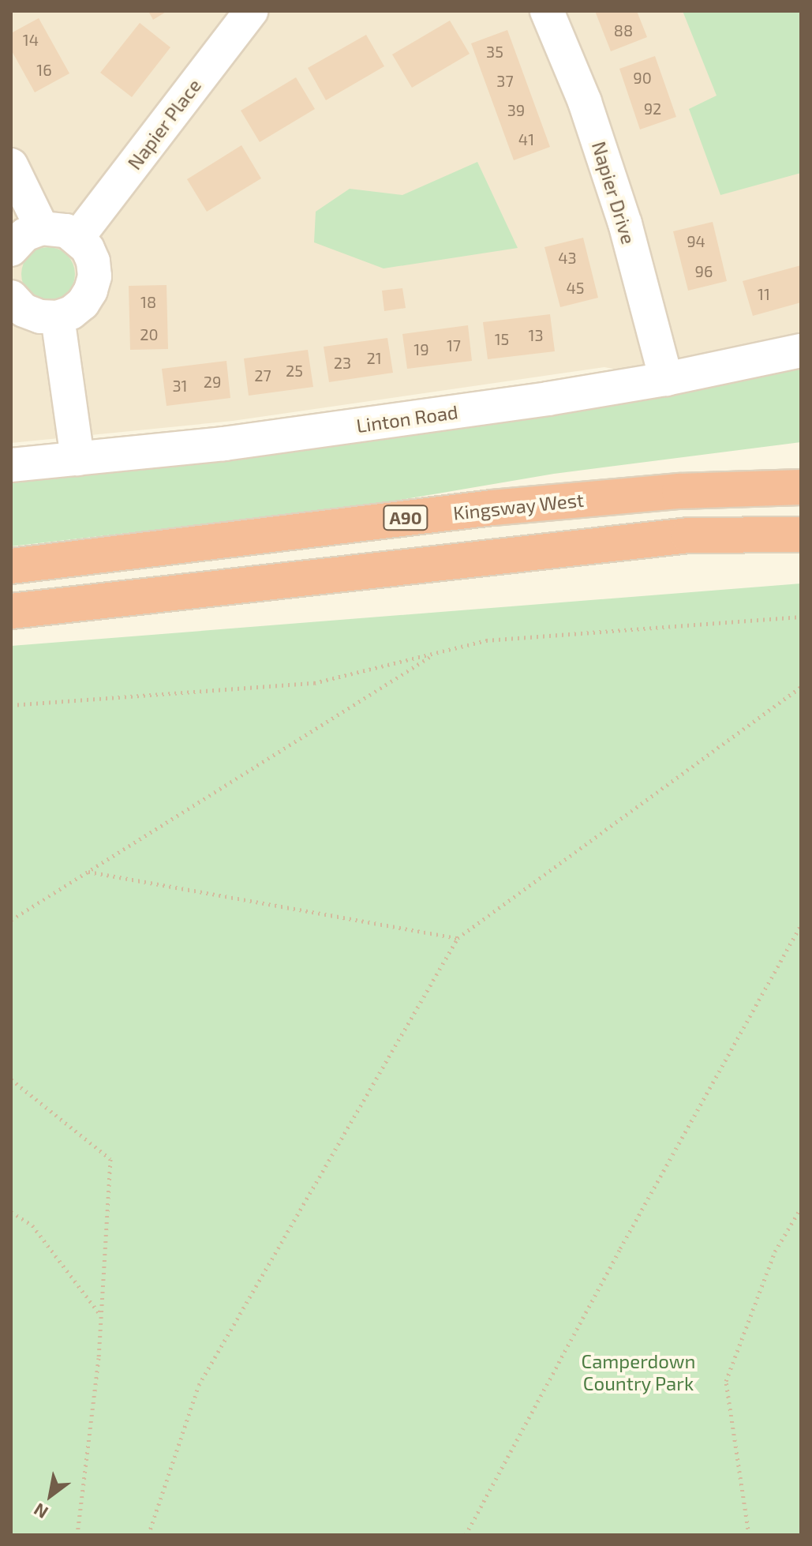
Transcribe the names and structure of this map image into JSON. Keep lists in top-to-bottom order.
{
  "streets": {
    "highway": ["Kingsway West", "A90"],
    "street": ["Napier Place", "Napier Drive", "Linton Road"]
  },
  "crossings": [
    ["Napier Drive", "Linton Road"]
  ],
  "parks": ["Camperdown Country Park"],
  "house_numbers": [
    "88",
    "14",
    "35",
    "16",
    "90",
    "37",
    "92",
    "39",
    "41",
    "94",
    "43",
    "96",
    "45",
    "11",
    "18",
    "20",
    "13",
    "15",
    "17",
    "19",
    "21",
    "23",
    "25",
    "27",
    "29",
    "31"
  ],
  "north": "bottom left"
}
